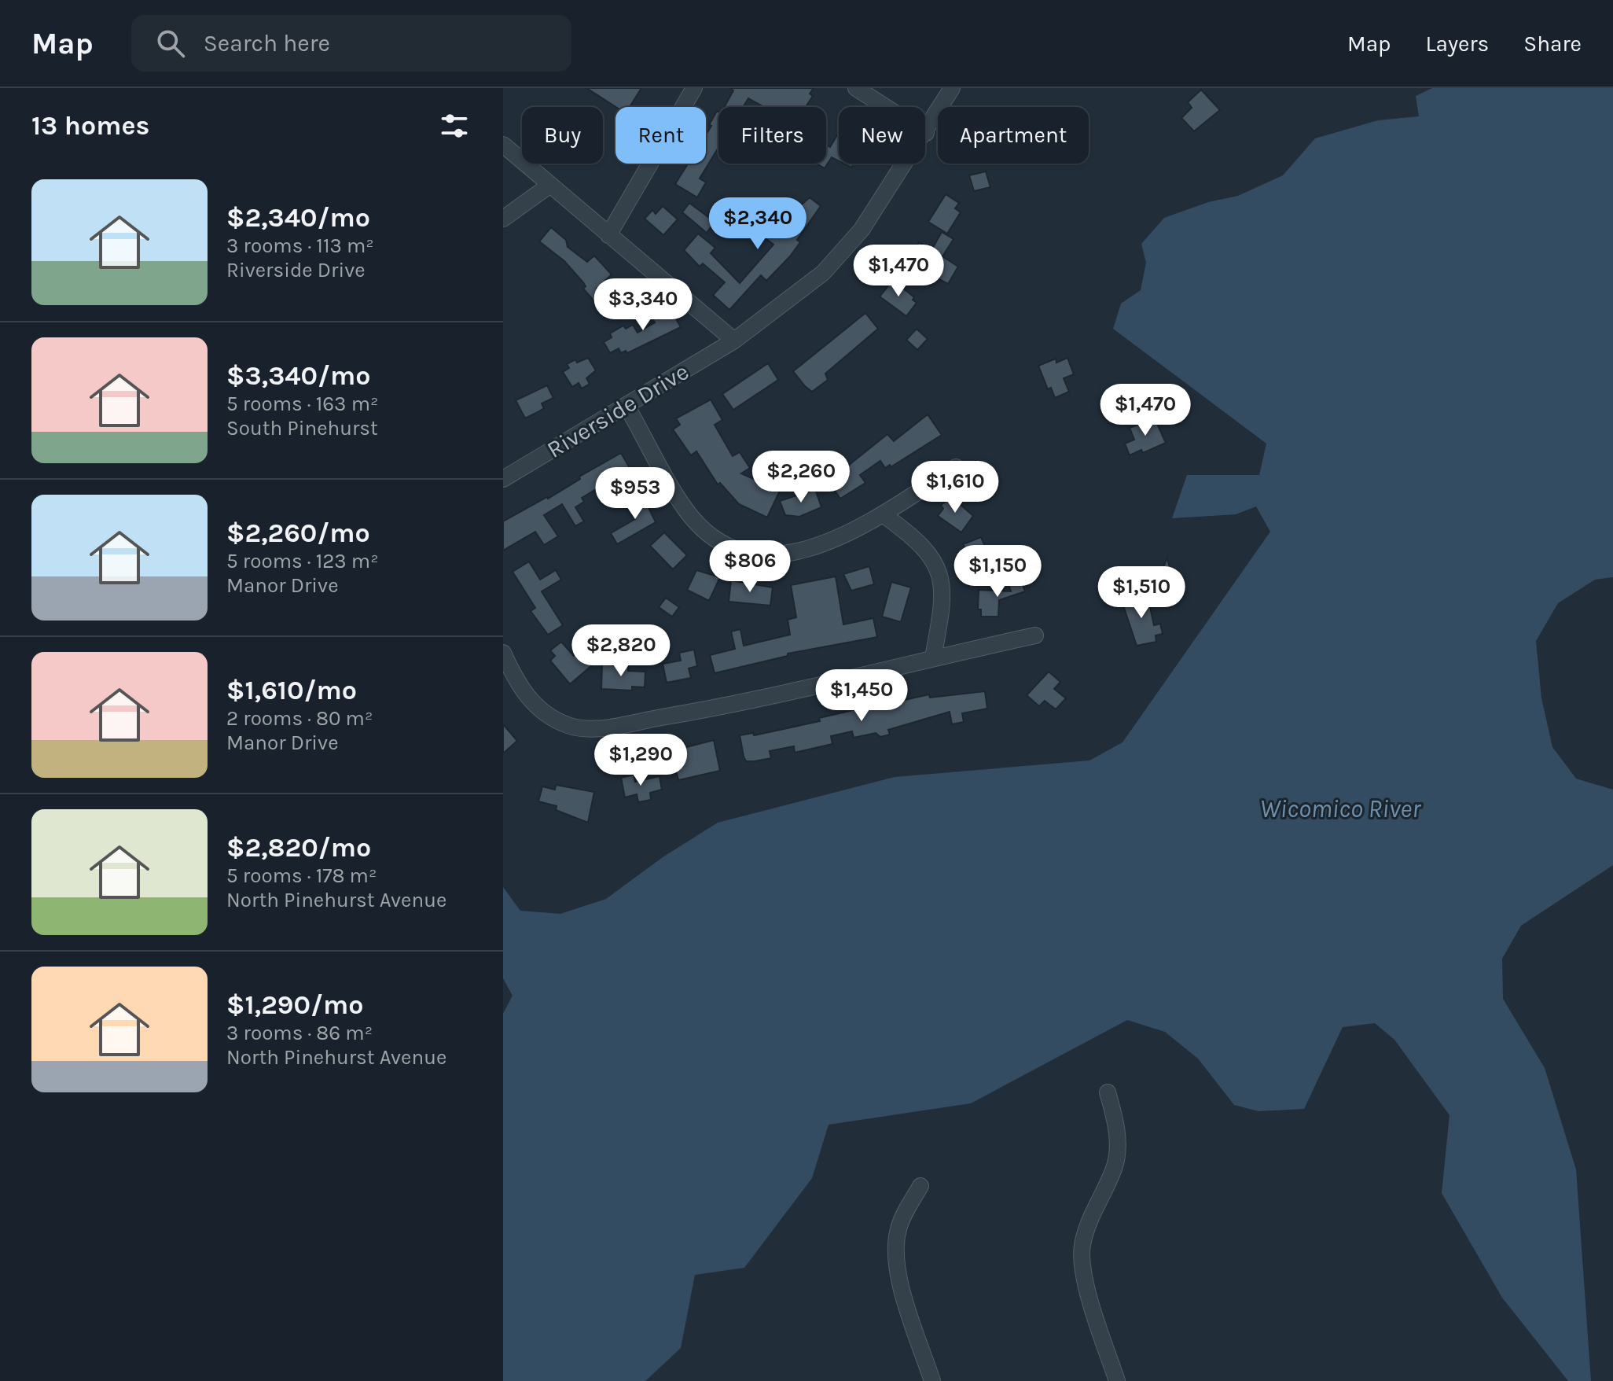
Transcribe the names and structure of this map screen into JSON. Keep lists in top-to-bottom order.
{
  "streets": {
    "street": ["Riverside Drive"]
  },
  "water": ["Wicomico River"],
  "page": {
    "header": "Map",
    "search": "Search here",
    "nav": ["Map", "Layers", "Share"],
    "heading": "13 homes",
    "chip": [
      "Buy",
      "Rent",
      "Filters",
      "New",
      "Apartment"
    ],
    "list": [
      {
        "name": "$2,340/mo",
        "note": "3 rooms · 113 m² · Riverside Drive"
      },
      {
        "name": "$3,340/mo",
        "note": "5 rooms · 163 m² · South Pinehurst"
      },
      {
        "name": "$2,260/mo",
        "note": "5 rooms · 123 m² · Manor Drive"
      },
      {
        "name": "$1,610/mo",
        "note": "2 rooms · 80 m² · Manor Drive"
      },
      {
        "name": "$2,820/mo",
        "note": "5 rooms · 178 m² · North Pinehurst Avenue"
      },
      {
        "name": "$1,290/mo",
        "note": "3 rooms · 86 m² · North Pinehurst Avenue"
      }
    ],
    "price": [
      "$2,340",
      "$1,470",
      "$3,340",
      "$1,470",
      "$2,260",
      "$1,610",
      "$953",
      "$806",
      "$1,150",
      "$1,510",
      "$2,820",
      "$1,450",
      "$1,290"
    ]
  }
}
